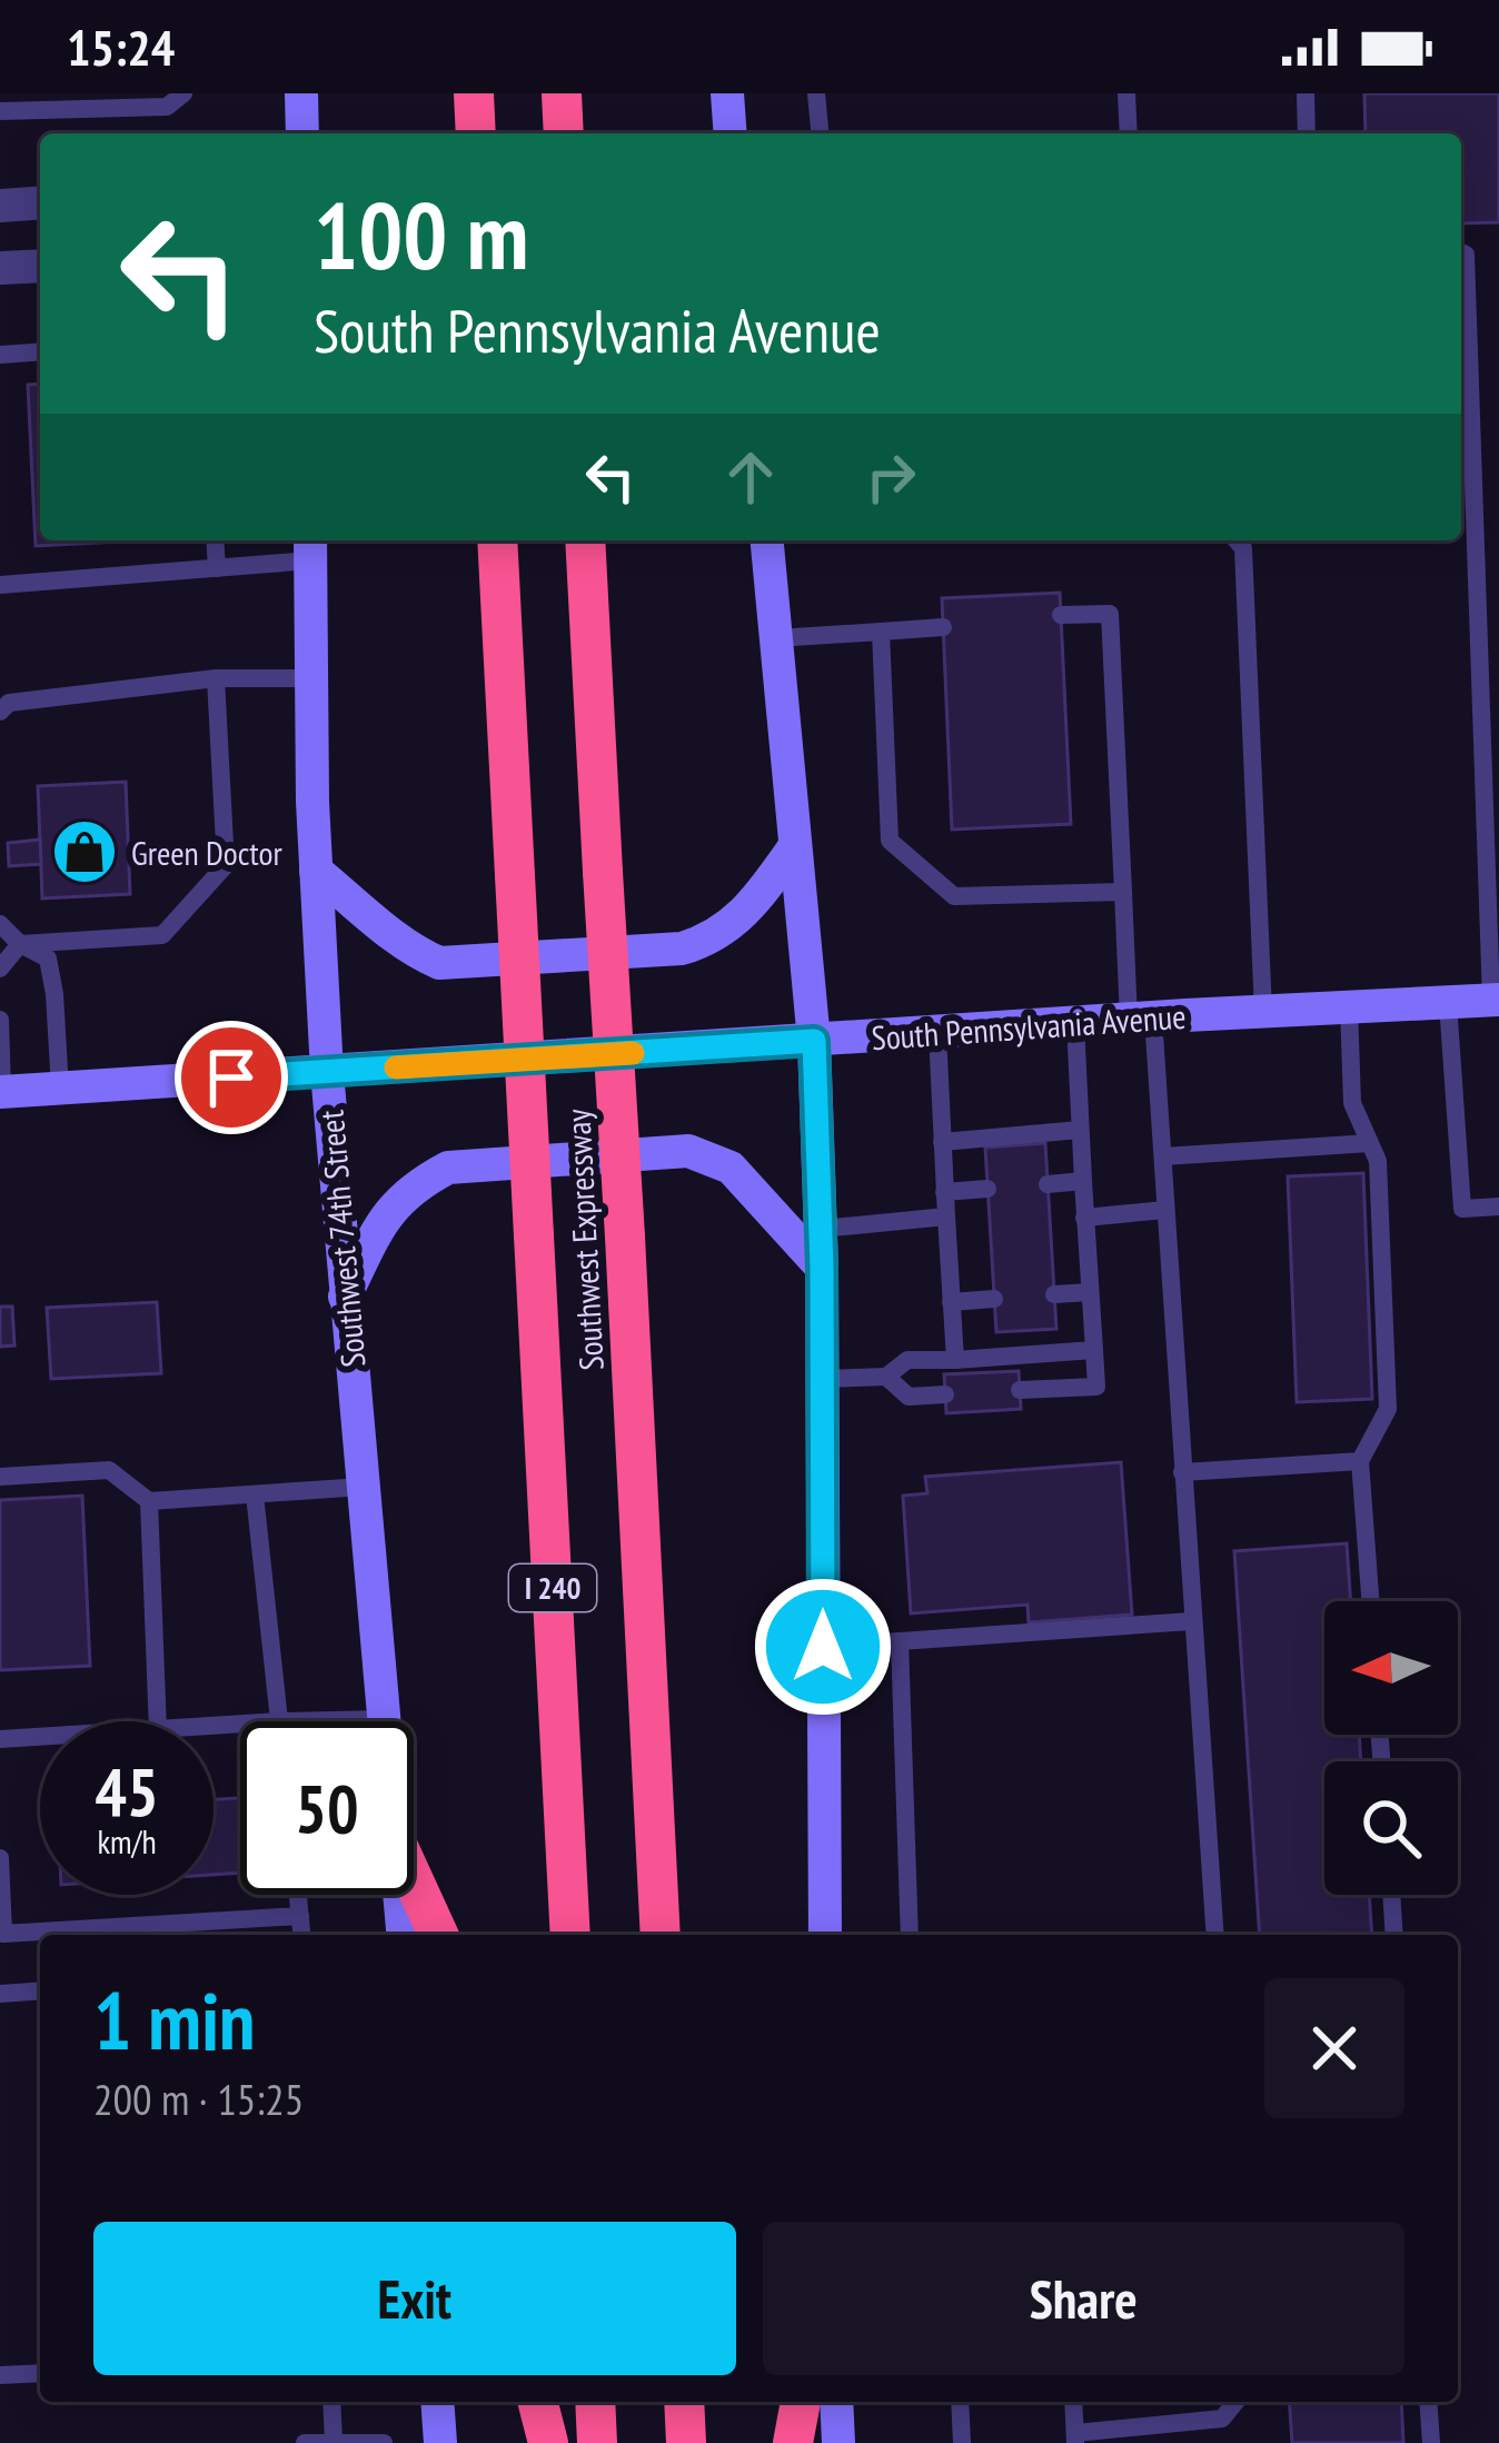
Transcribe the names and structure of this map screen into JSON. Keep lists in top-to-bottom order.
{
  "streets": {
    "highway": ["Southwest Expressway", "I 240"],
    "main road": ["South Pennsylvania Avenue", "Southwest 74th Street"]
  },
  "crossings": [
    ["South Pennsylvania Avenue", "Southwest 74th Street"]
  ],
  "places": {
    "shop": ["Green Doctor"]
  },
  "north": "left",
  "page": {
    "status": "15:24",
    "turn": ["100 m", "South Pennsylvania Avenue"],
    "speed": "45 km/h",
    "limit": "50",
    "heading": ["1 min", "200 m · 15:25"],
    "buttons": ["Exit", "Share"]
  }
}
